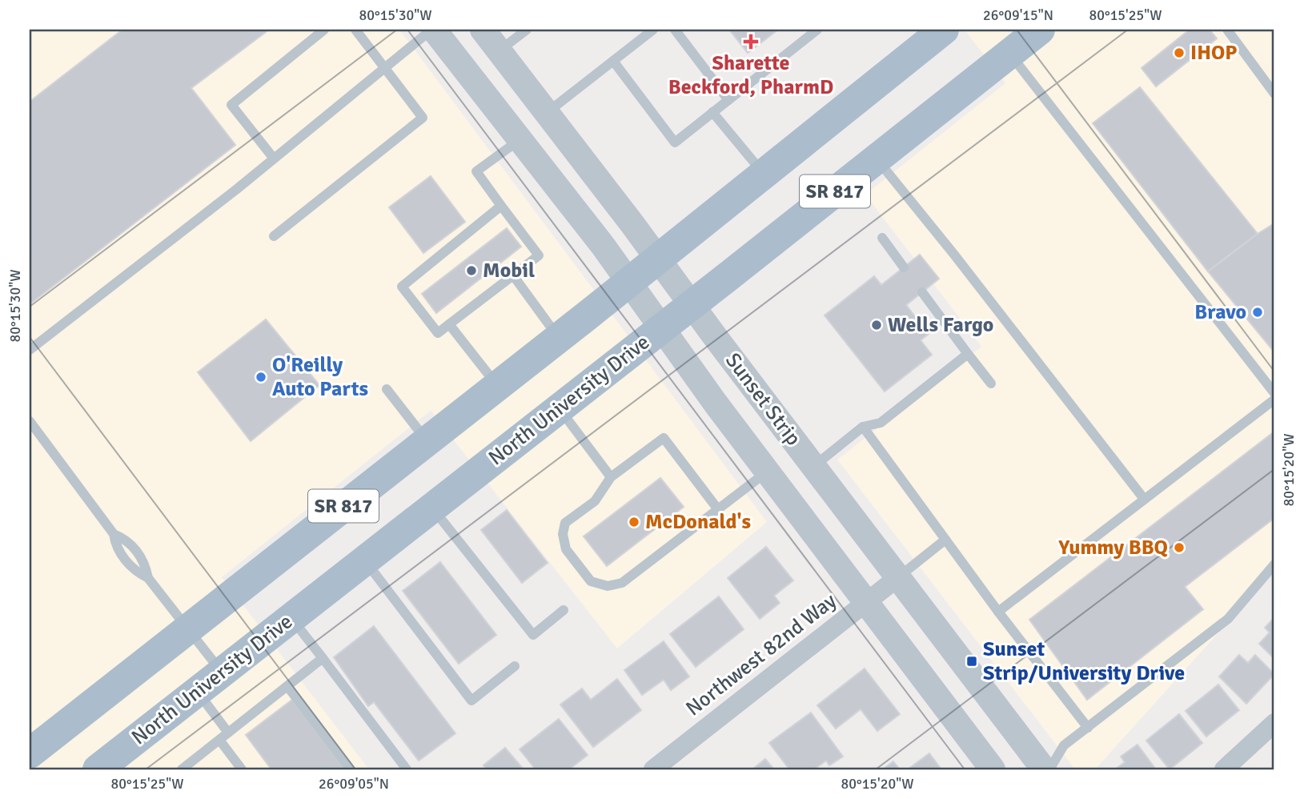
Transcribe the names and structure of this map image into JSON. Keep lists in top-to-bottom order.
{
  "streets": {
    "main road": ["SR 817", "North University Drive"],
    "street": ["Sunset Strip", "Northwest 82nd Way"]
  },
  "crossings": [
    ["SR 817", "Sunset Strip"],
    ["Sunset Strip", "North University Drive"],
    ["Sunset Strip", "Northwest 82nd Way"]
  ],
  "places": {
    "health": ["Sharette Beckford, PharmD"],
    "other": [
      "IHOP",
      "Mobil",
      "Bravo",
      "Wells Fargo",
      "O'Reilly Auto Parts",
      "McDonald's",
      "Yummy BBQ"
    ],
    "transit": ["Sunset Strip/University Drive"]
  },
  "coordinates": [
    "80°15'30\"W",
    "26°09'15\"N",
    "80°15'25\"W",
    "80°15'20\"W",
    "26°09'05\"N"
  ]
}
